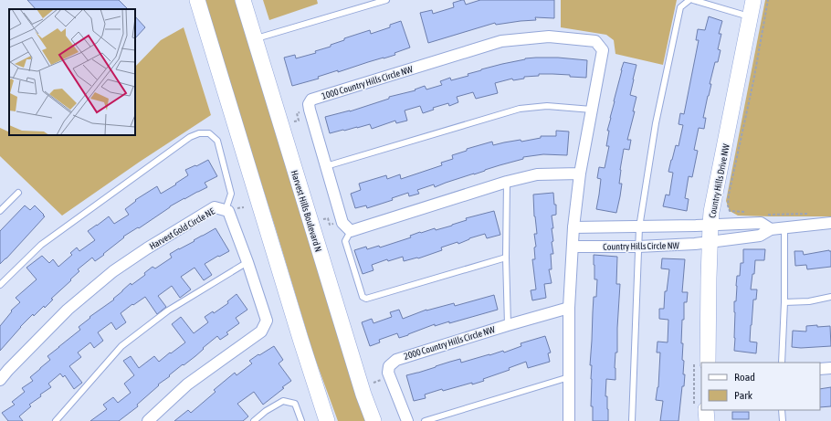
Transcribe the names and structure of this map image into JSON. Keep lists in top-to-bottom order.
{
  "streets": {
    "main road": ["Country Hills Drive NW", "Harvest Hills Boulevard N"],
    "street": [
      "1000 Country Hills Circle NW",
      "Harvest Gold Circle NE",
      "Country Hills Circle NW",
      "2000 Country Hills Circle NW"
    ]
  },
  "crossings": [
    ["1000 Country Hills Circle NW", "Country Hills Circle NW"],
    ["Country Hills Drive NW", "Country Hills Circle NW"]
  ],
  "legend": ["Road", "Park"]
}
